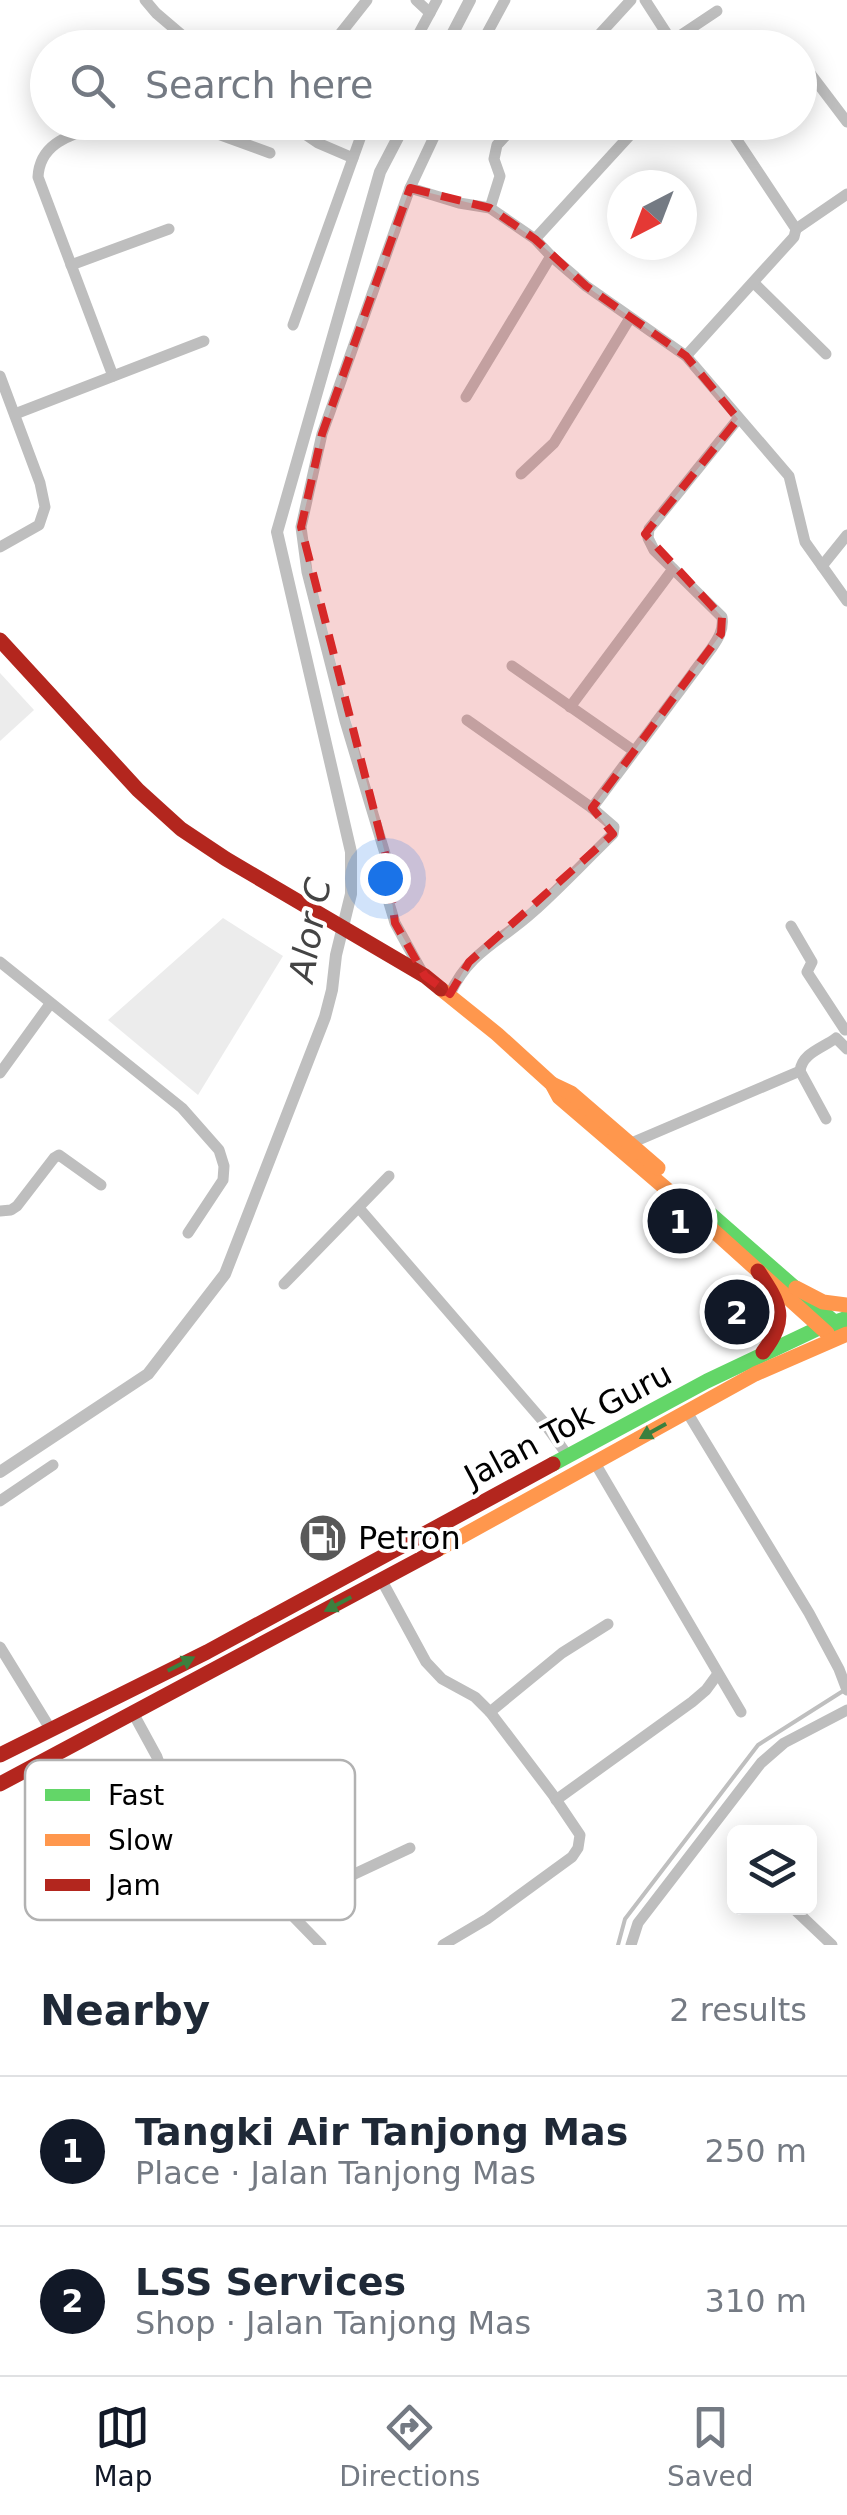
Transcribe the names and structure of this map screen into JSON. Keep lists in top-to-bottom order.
{
  "streets": {
    "main road": ["Jalan Tok Guru"]
  },
  "water": ["Alor C"],
  "places": {
    "fuel station": ["Petron"]
  },
  "legend": ["Fast", "Slow", "Jam"],
  "north": "bottom left",
  "page": {
    "search": "Search here",
    "pins": ["1", "2"],
    "heading": ["Nearby", "2 results"],
    "list": [
      {
        "mark": "1",
        "name": "Tangki Air Tanjong Mas",
        "note": "Place · Jalan Tanjong Mas",
        "value": "250 m"
      },
      {
        "mark": "2",
        "name": "LSS Services",
        "note": "Shop · Jalan Tanjong Mas",
        "value": "310 m"
      }
    ],
    "nav": ["Map", "Directions", "Saved"]
  }
}
